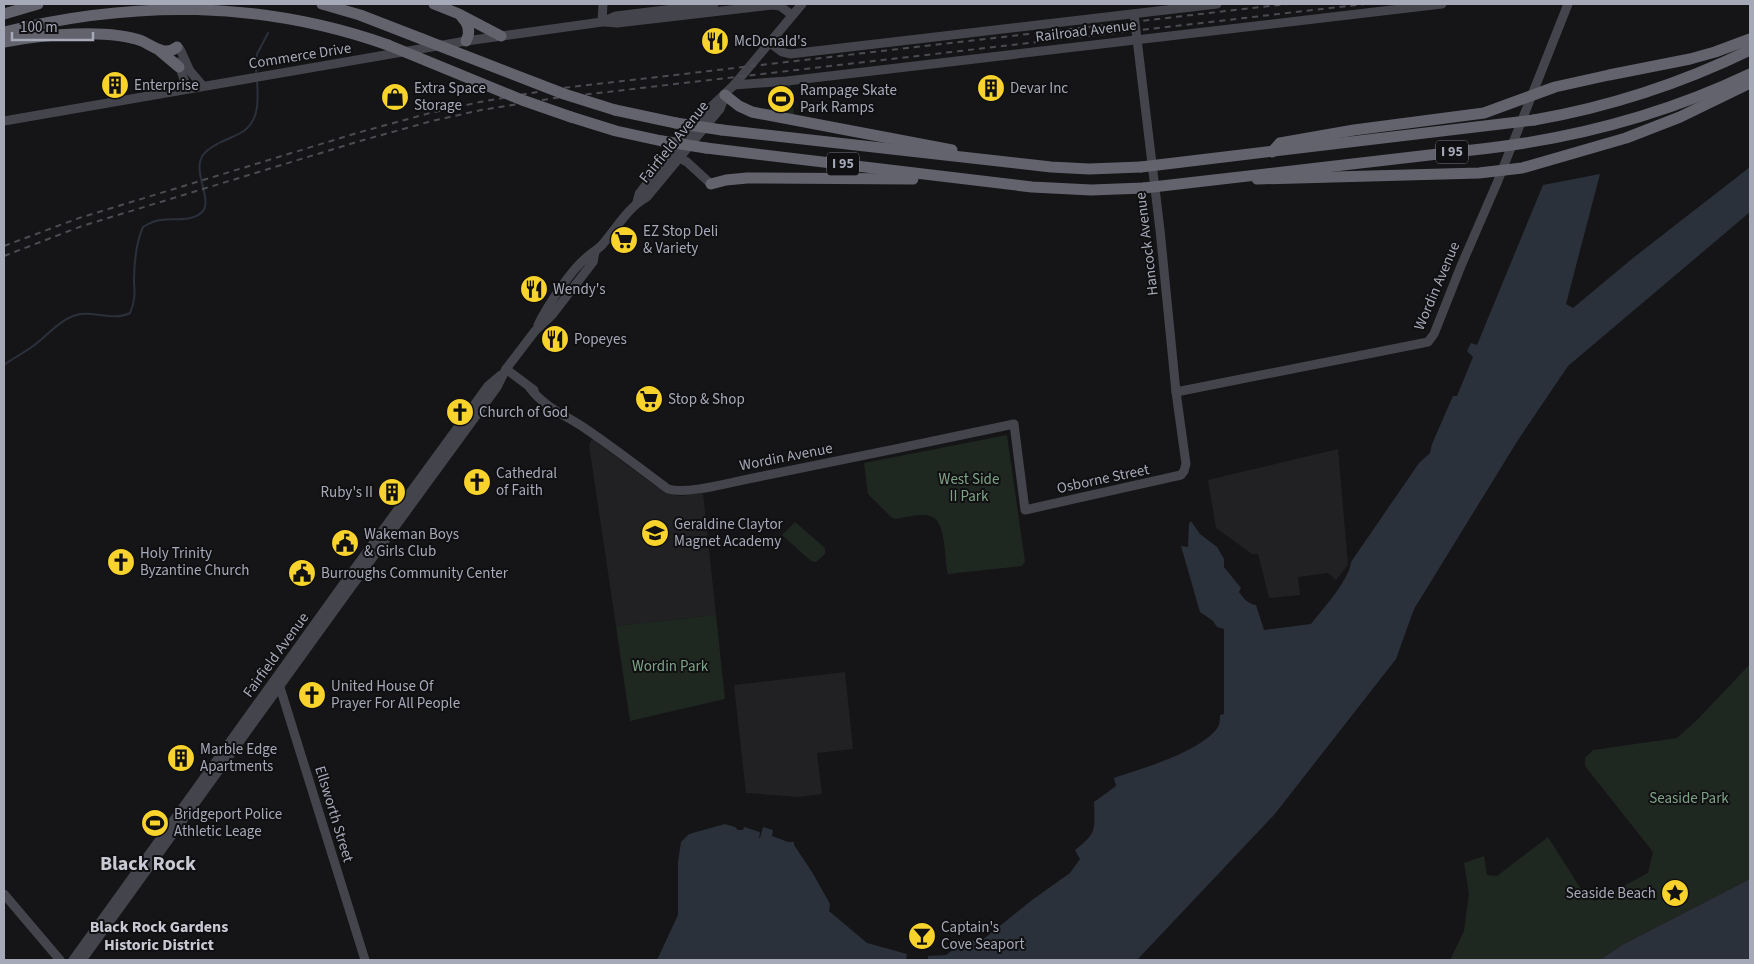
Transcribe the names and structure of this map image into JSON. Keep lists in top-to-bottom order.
{
  "streets": {
    "highway": ["I 95"],
    "street": [
      "Railroad Avenue",
      "Commerce Drive",
      "Fairfield Avenue",
      "Hancock Avenue",
      "Wordin Avenue",
      "Osborne Street",
      "Ellsworth Street"
    ]
  },
  "crossings": [
    ["Railroad Avenue", "Fairfield Avenue"],
    ["Railroad Avenue", "Hancock Avenue"],
    ["Commerce Drive", "Fairfield Avenue"],
    ["Fairfield Avenue", "Wordin Avenue"],
    ["Fairfield Avenue", "Ellsworth Street"],
    ["Hancock Avenue", "Wordin Avenue"],
    ["Hancock Avenue", "Osborne Street"],
    ["Wordin Avenue", "Osborne Street"]
  ],
  "districts": ["Black Rock", "Black Rock Gardens Historic District"],
  "parks": ["West Side II Park", "Wordin Park", "Seaside Park"],
  "places": {
    "restaurant": ["McDonald's", "Wendy's", "Popeyes"],
    "building": [
      "Enterprise",
      "Devar Inc",
      "Ruby's II",
      "Marble Edge Apartments"
    ],
    "shop": ["Extra Space Storage"],
    "sports": ["Rampage Skate Park Ramps", "Bridgeport Police Athletic Leage"],
    "supermarket": ["EZ Stop Deli & Variety", "Stop & Shop"],
    "church": [
      "Church of God",
      "Cathedral of Faith",
      "Holy Trinity Byzantine Church",
      "United House Of Prayer For All People"
    ],
    "school or university": ["Geraldine Claytor Magnet Academy"],
    "public building": ["Wakeman Boys & Girls Club", "Burroughs Community Center"],
    "place": ["Seaside Beach"],
    "bar": ["Captain's Cove Seaport"]
  },
  "scale_bar": "100 m"
}
